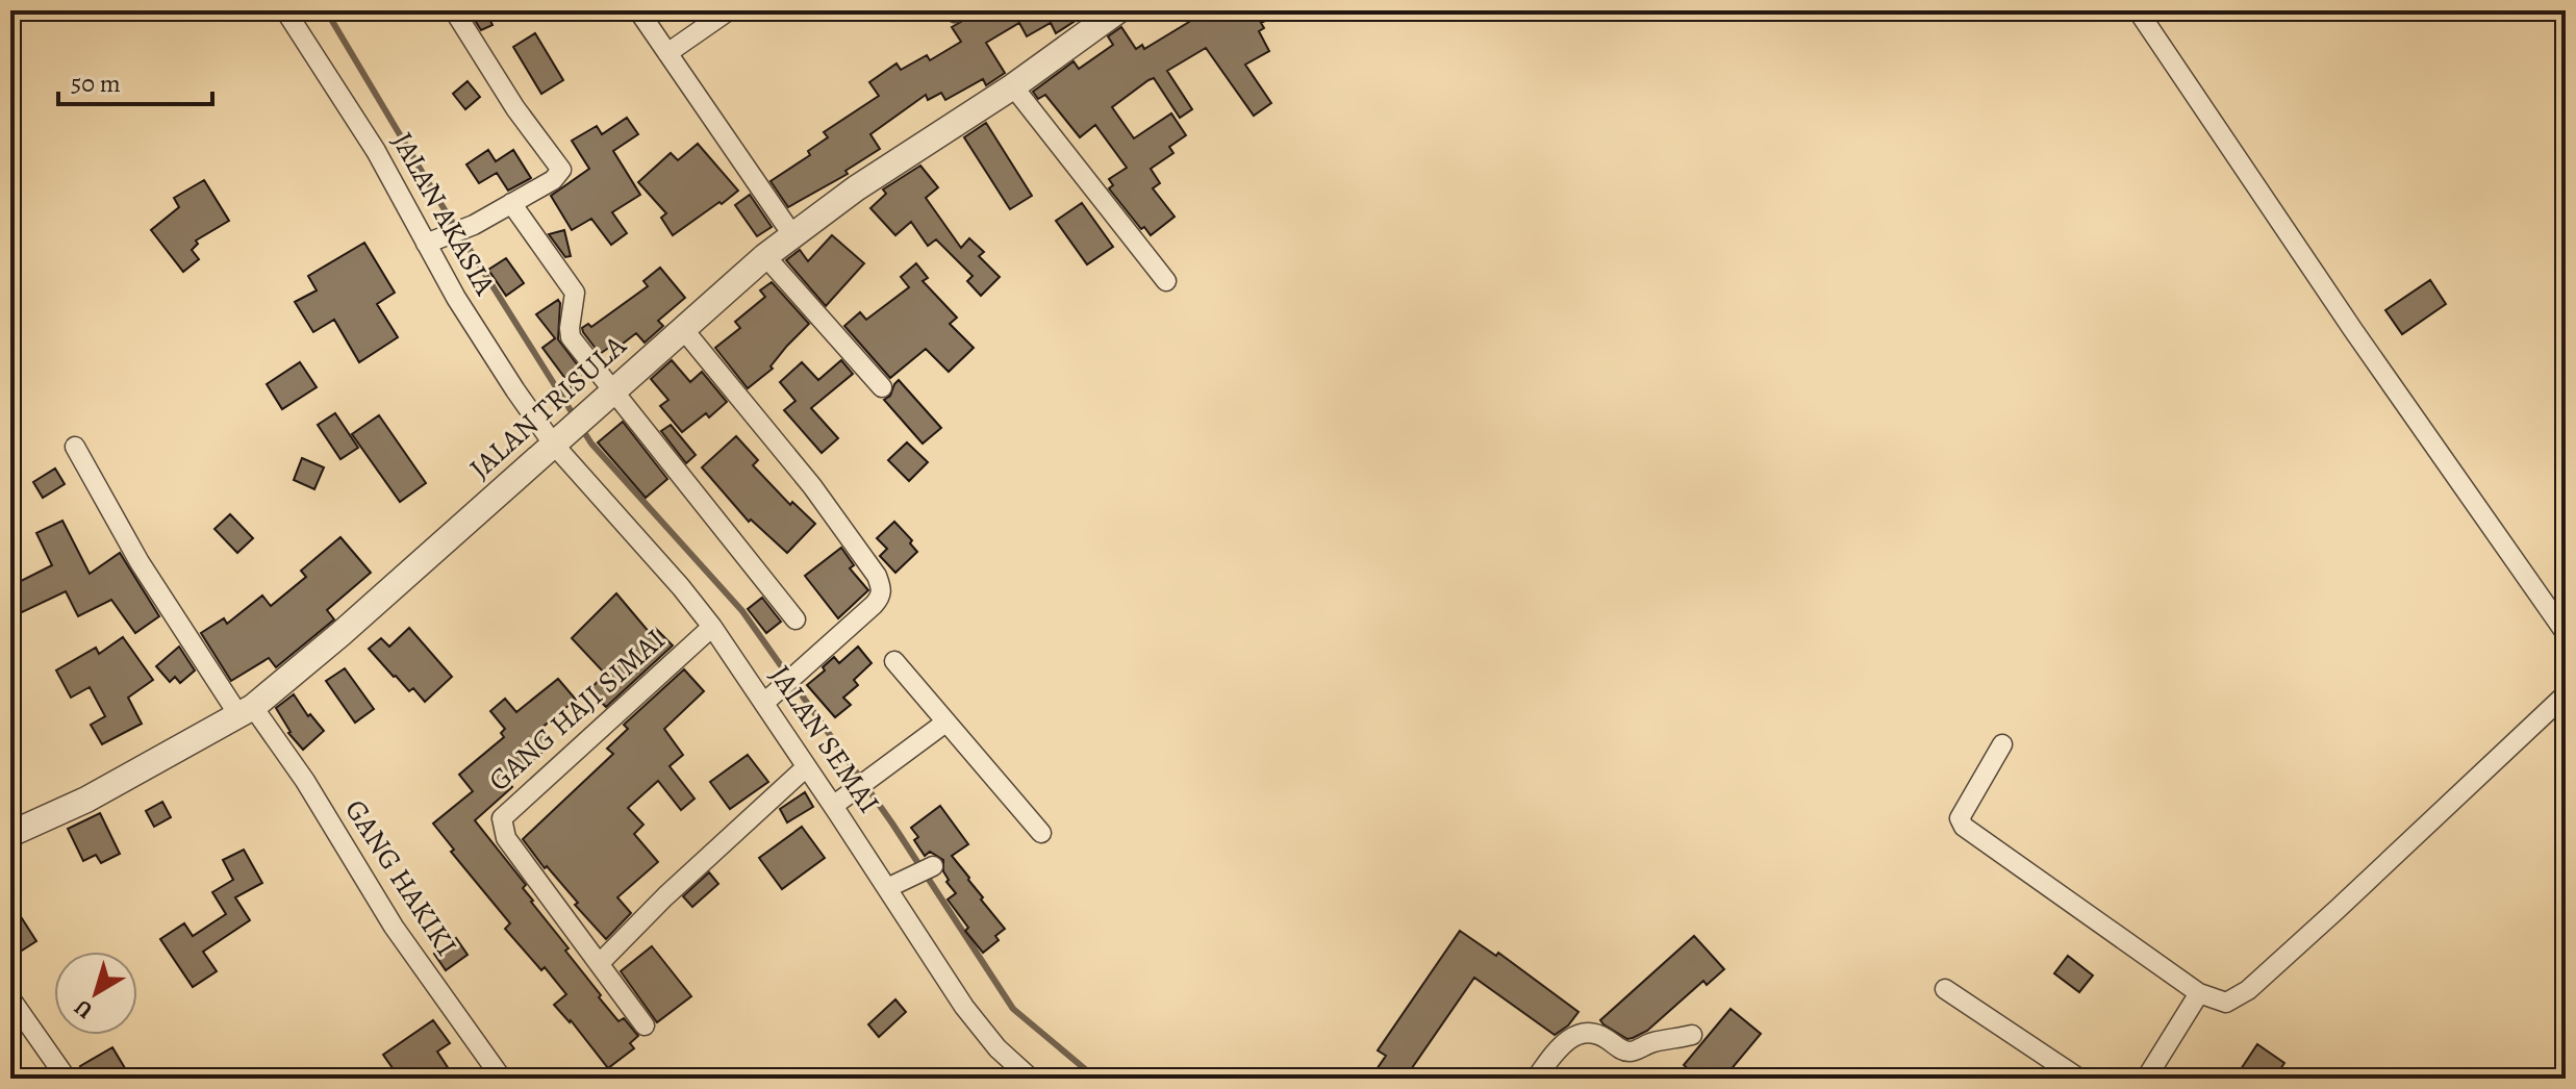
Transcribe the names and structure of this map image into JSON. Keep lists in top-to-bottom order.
{
  "streets": {
    "street": [
      "JALAN AKASIA",
      "JALAN TRISULA",
      "GANG HAJI SIMAI",
      "JALAN SEMAI",
      "GANG HAKIKI"
    ]
  },
  "crossings": [
    ["JALAN AKASIA", "JALAN TRISULA"],
    ["JALAN AKASIA", "JALAN SEMAI"],
    ["JALAN TRISULA", "JALAN SEMAI"],
    ["JALAN TRISULA", "GANG HAKIKI"],
    ["GANG HAJI SIMAI", "JALAN SEMAI"]
  ],
  "scale_bar": "50 m",
  "north": "bottom left"
}
